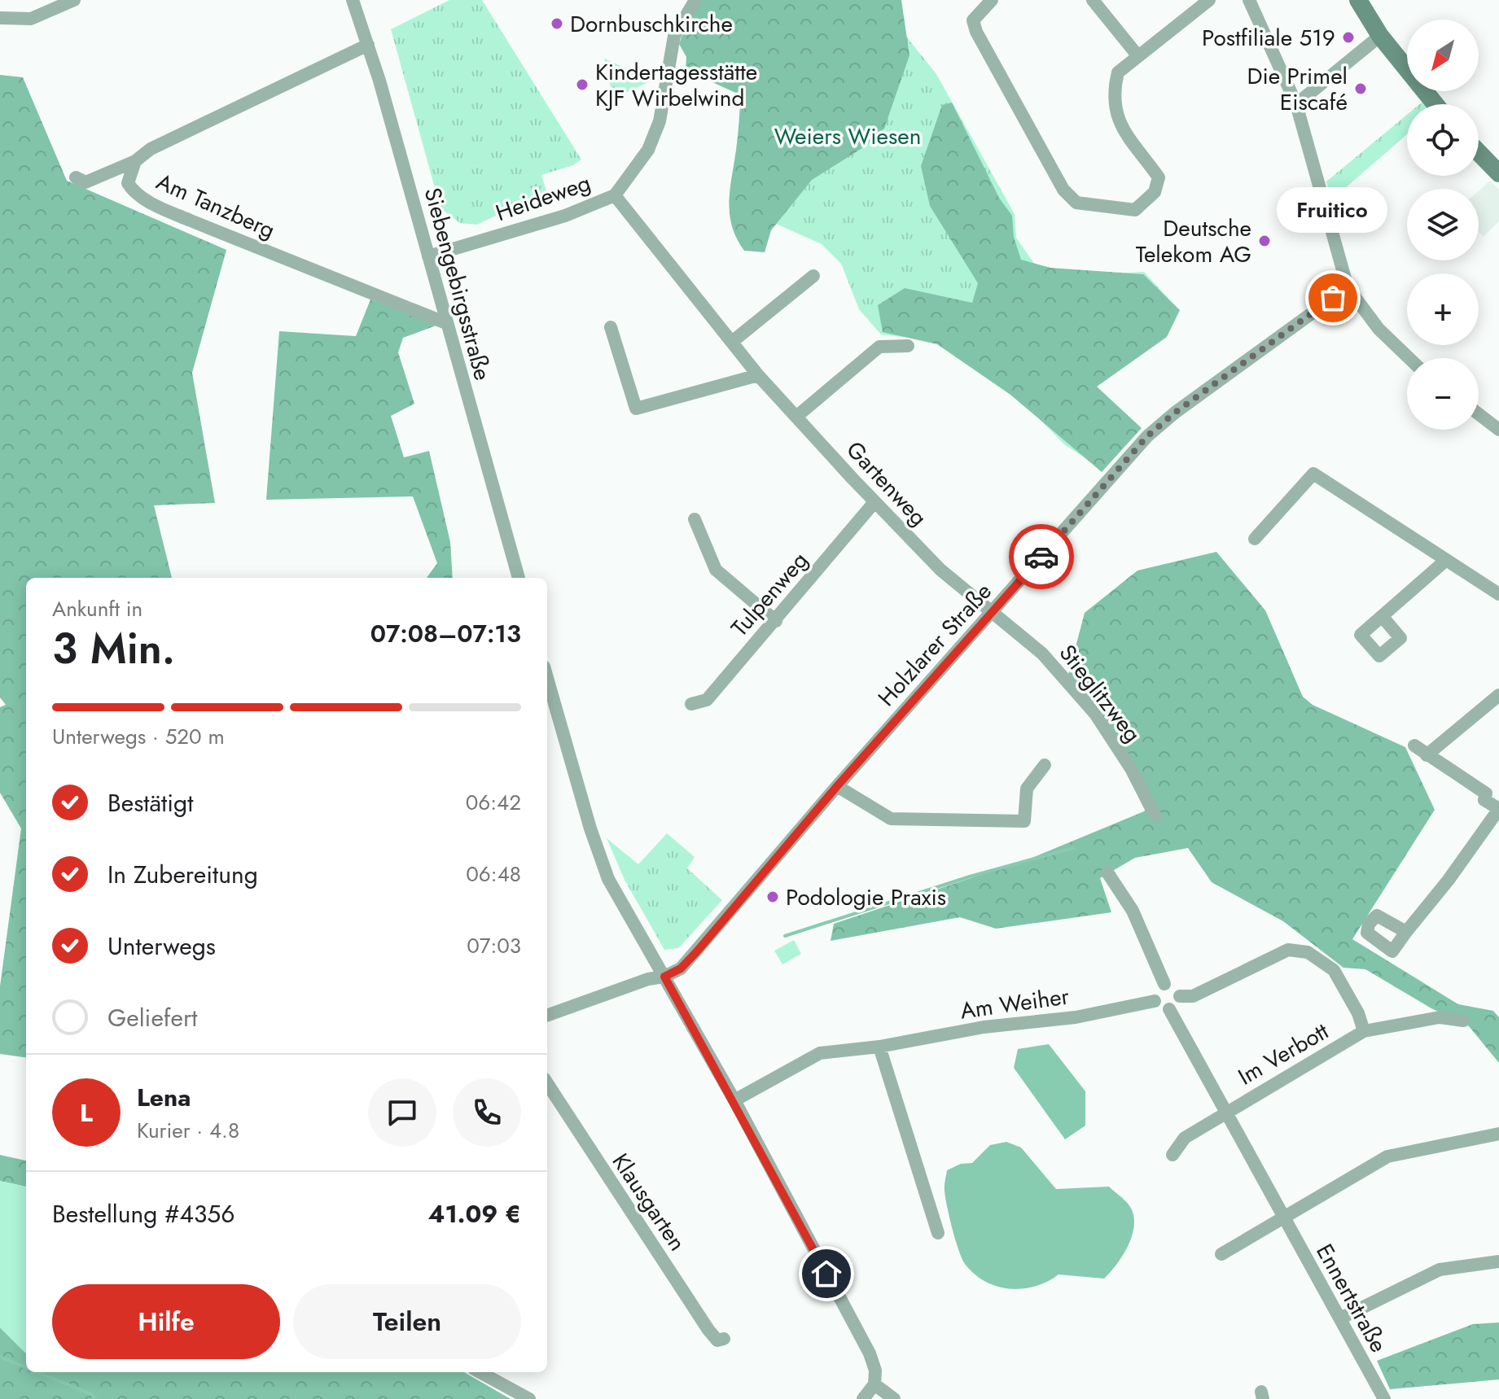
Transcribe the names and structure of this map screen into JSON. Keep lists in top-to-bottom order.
{
  "streets": {
    "street": [
      "Heideweg",
      "Am Tanzberg",
      "Siebengebirgsstraße",
      "Gartenweg",
      "Tulpenweg",
      "Holzlarer Straße",
      "Stieglitzweg",
      "Am Weiher",
      "Im Verbott",
      "Klausgarten",
      "Ennertstraße"
    ]
  },
  "crossings": [
    ["Heideweg", "Siebengebirgsstraße"],
    ["Heideweg", "Gartenweg"],
    ["Am Tanzberg", "Siebengebirgsstraße"],
    ["Gartenweg", "Tulpenweg"],
    ["Gartenweg", "Holzlarer Straße"],
    ["Gartenweg", "Stieglitzweg"],
    ["Holzlarer Straße", "Stieglitzweg"],
    ["Am Weiher", "Im Verbott"],
    ["Am Weiher", "Ennertstraße"],
    ["Im Verbott", "Ennertstraße"]
  ],
  "parks": ["Weiers Wiesen"],
  "places": [
    "Dornbuschkirche",
    "Postfiliale 519",
    "Kindertagesstätte KJF Wirbelwind",
    "Die Primel Eiscafé",
    "Deutsche Telekom AG",
    "Fruitico",
    "Podologie Praxis"
  ],
  "north": "bottom left",
  "page": {
    "map_buttons": ["+", "−"],
    "bubble": "Fruitico",
    "heading": ["3 Min.", "Ankunft in", "07:08–07:13"],
    "panel": [
      "Lena",
      "Kurier · 4.8",
      "Bestellung #4356",
      "41.09 €"
    ],
    "bar": "Unterwegs · 520 m",
    "list": [
      ["Bestätigt", "06:42"],
      ["In Zubereitung", "06:48"],
      ["Unterwegs", "07:03"],
      "Geliefert"
    ],
    "round": "L",
    "buttons": ["Hilfe", "Teilen"]
  }
}
